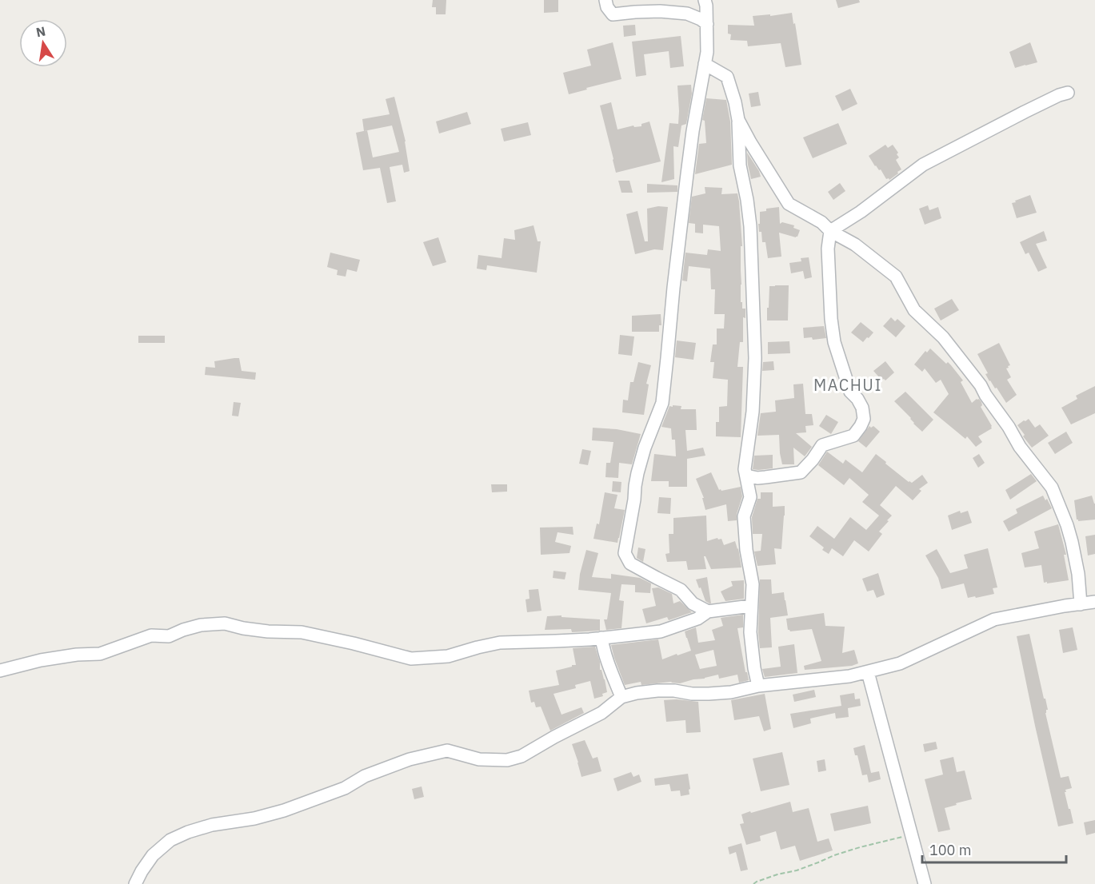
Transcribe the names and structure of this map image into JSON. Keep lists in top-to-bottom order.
{
  "districts": ["MACHUI"],
  "scale_bar": "100 m",
  "north": "top"
}
